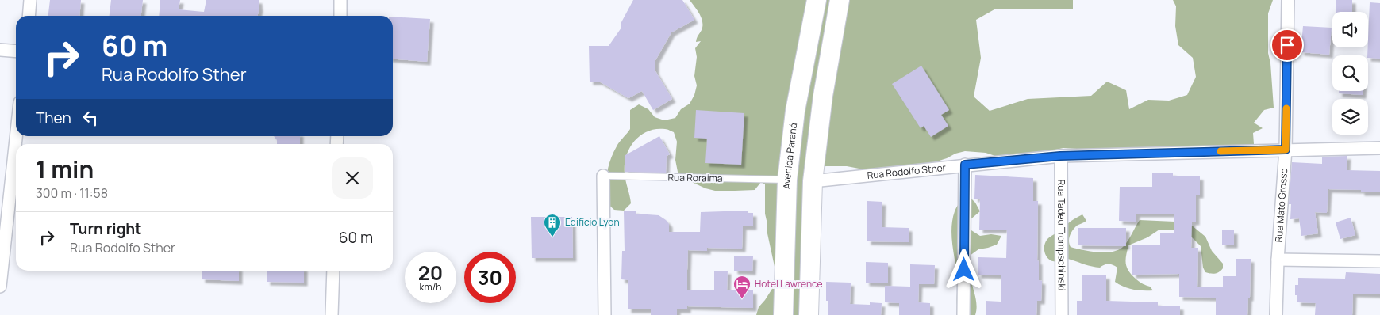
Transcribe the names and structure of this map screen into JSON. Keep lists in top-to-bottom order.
{
  "streets": {
    "main road": ["Avenida Paraná"],
    "street": ["Rua Rodolfo Sther", "Rua Mato Grosso", "Rua Tadeu Trompschinski"],
    "lane": ["Rua Roraima"]
  },
  "crossings": [
    ["Avenida Paraná", "Rua Roraima"],
    ["Rua Rodolfo Sther", "Rua Mato Grosso"],
    ["Rua Rodolfo Sther", "Rua Tadeu Trompschinski"]
  ],
  "places": {
    "building": ["Edifício Lyon"],
    "hotel": ["Hotel Lawrence"]
  },
  "page": {
    "turn": ["60 m", "Rua Rodolfo Sther"],
    "then": "Then",
    "heading": ["1 min", "300 m · 11:58"],
    "list": [
      {
        "name": "Turn right",
        "note": "Rua Rodolfo Sther",
        "value": "60 m"
      }
    ],
    "speed": "20 km/h",
    "limit": "30"
  }
}
